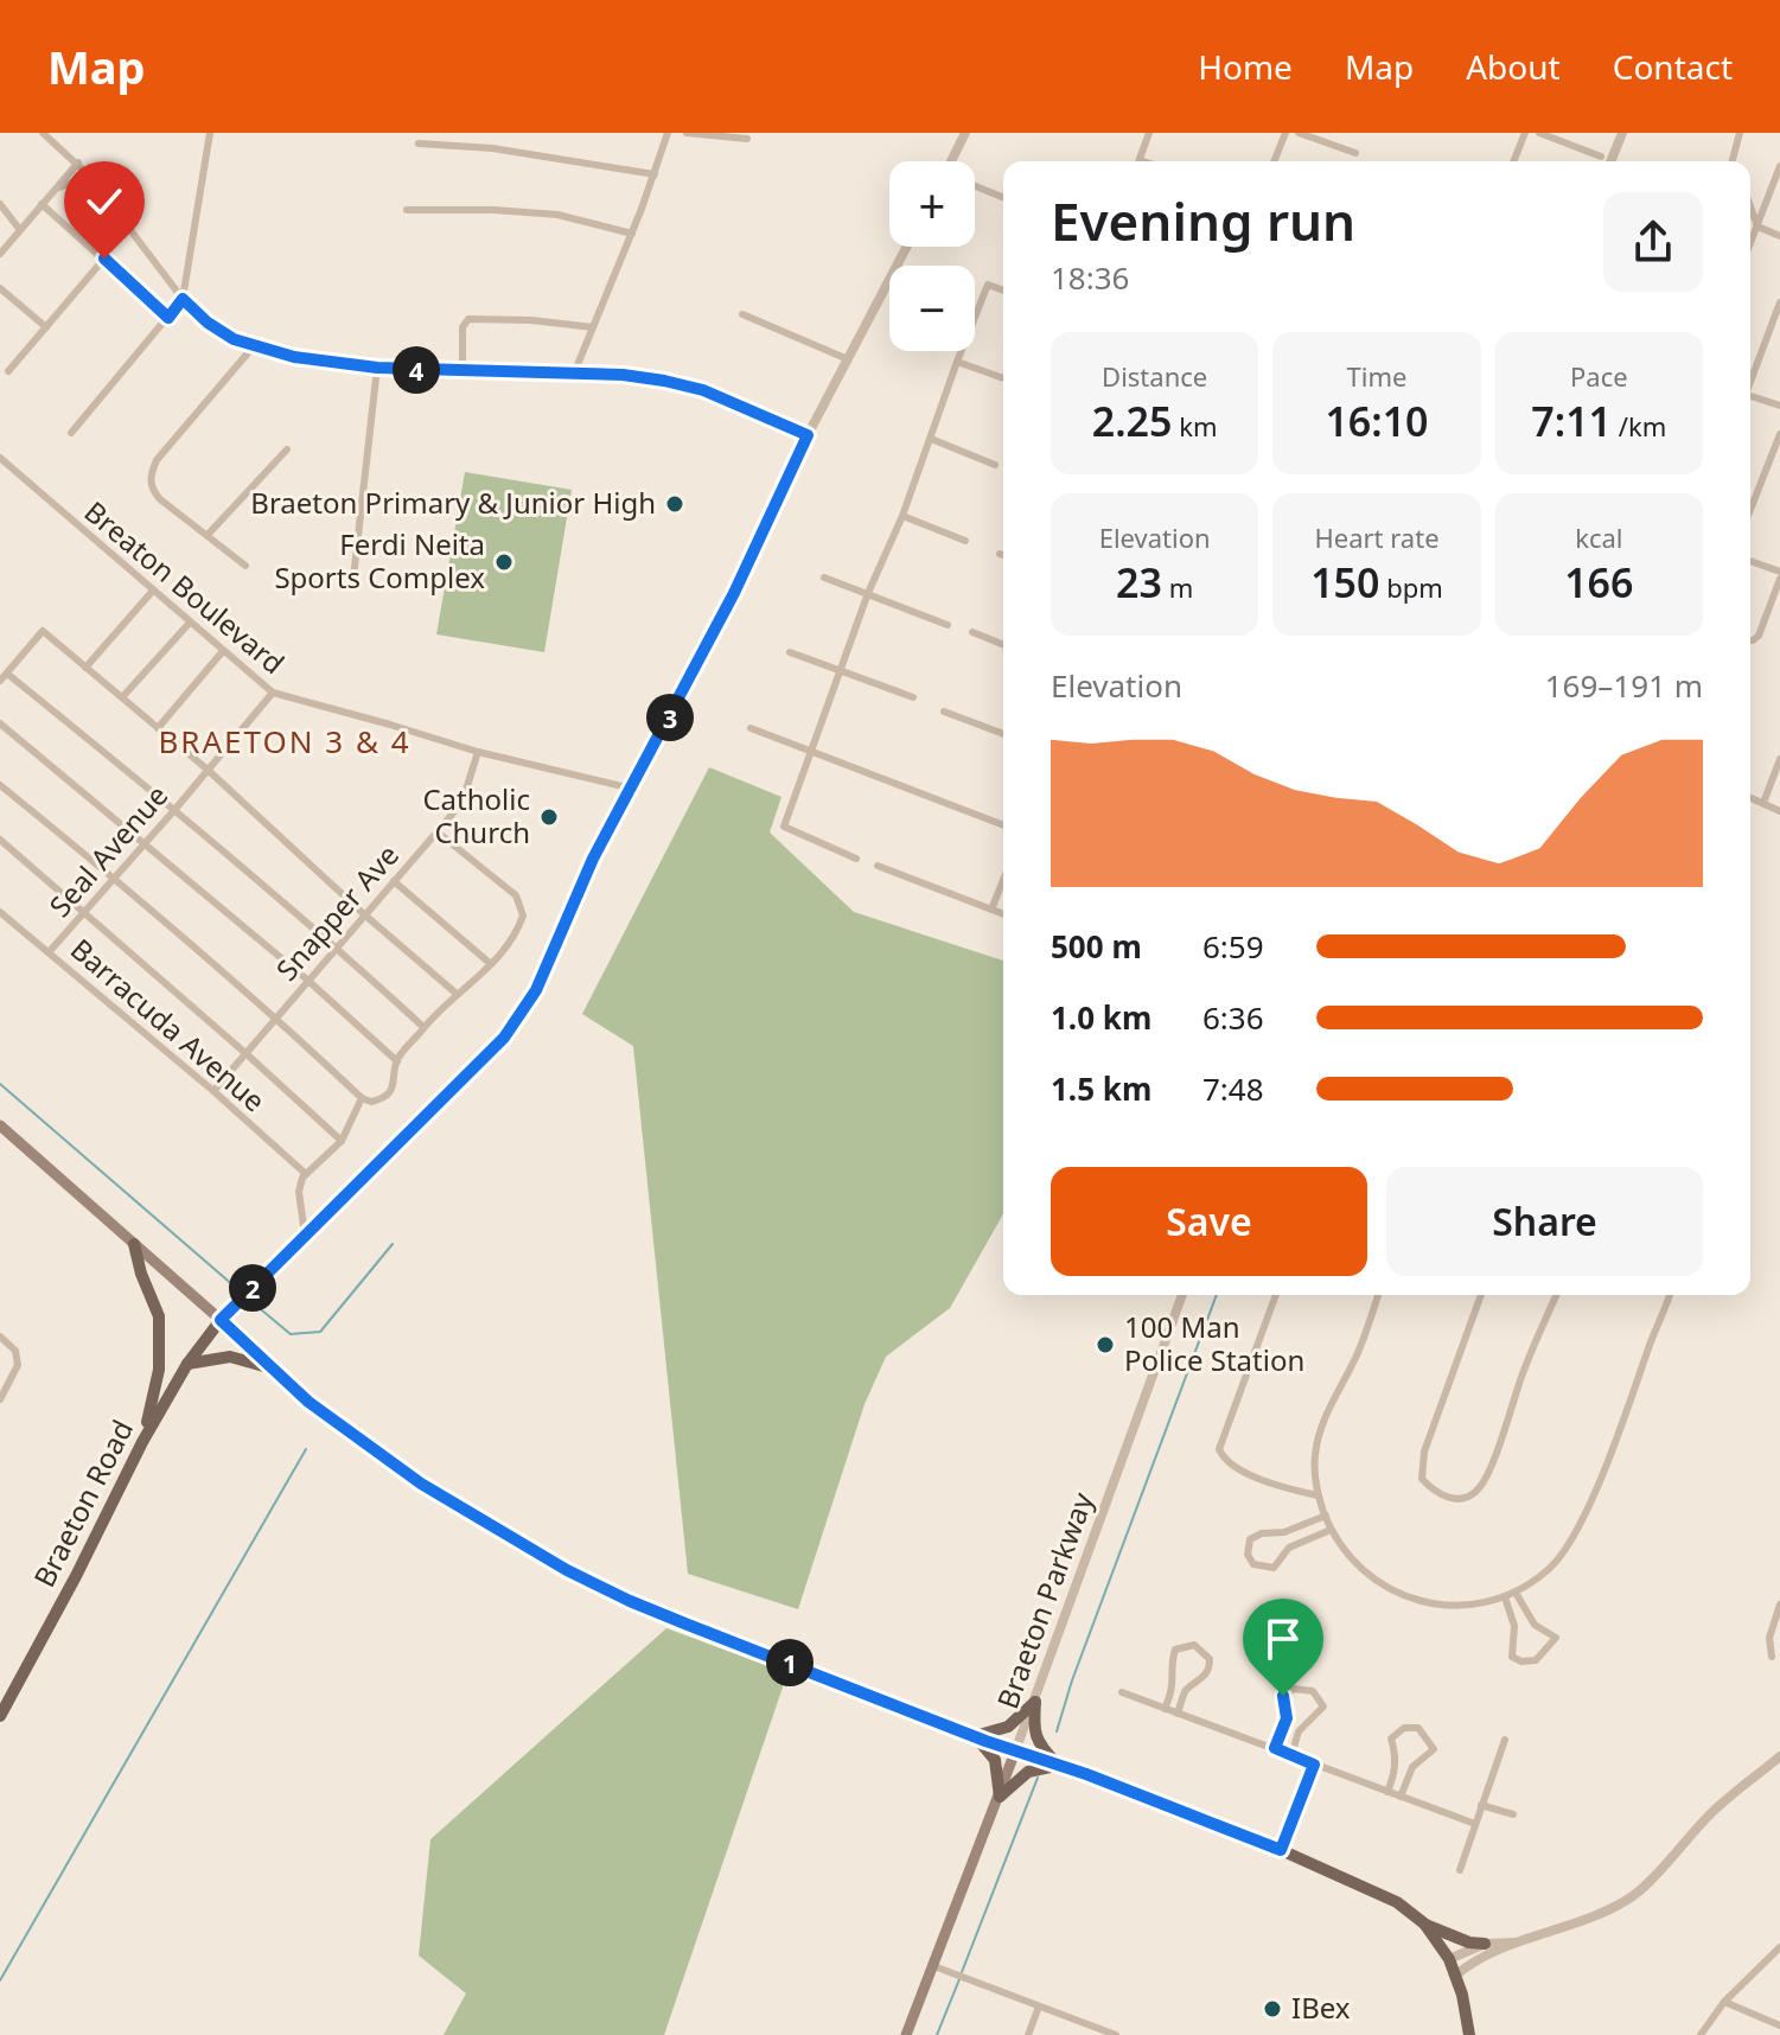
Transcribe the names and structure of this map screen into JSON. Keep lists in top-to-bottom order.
{
  "streets": {
    "main road": ["Braeton Road", "Braeton Parkway"],
    "street": [
      "Breaton Boulevard",
      "Seal Avenue",
      "Snapper Ave",
      "Barracuda Avenue"
    ]
  },
  "crossings": [
    ["Breaton Boulevard", "Seal Avenue"],
    ["Breaton Boulevard", "Snapper Ave"],
    ["Seal Avenue", "Barracuda Avenue"],
    ["Snapper Ave", "Barracuda Avenue"]
  ],
  "districts": ["BRAETON 3 & 4"],
  "places": [
    "Braeton Primary & Junior High",
    "Ferdi Neita Sports Complex",
    "Catholic Church",
    "100 Man Police Station",
    "IBex"
  ],
  "page": {
    "header": "Map",
    "nav": [
      "Home",
      "Map",
      "About",
      "Contact"
    ],
    "map_buttons": ["+", "−"],
    "heading": ["Evening run", "18:36"],
    "stats": [
      ["Distance", "2.25 km"],
      ["Time", "16:10"],
      ["Pace", "7:11 /km"],
      ["Elevation", "23 m"],
      ["Heart rate", "150 bpm"],
      ["kcal", "166"]
    ],
    "pins": [
      "4",
      "3",
      "2",
      "1"
    ],
    "chart": ["Elevation", "169–191 m"],
    "list": [
      {
        "name": "500 m",
        "note": "6:59"
      },
      {
        "name": "1.0 km",
        "note": "6:36"
      },
      {
        "name": "1.5 km",
        "note": "7:48"
      }
    ],
    "buttons": ["Save", "Share"]
  }
}
